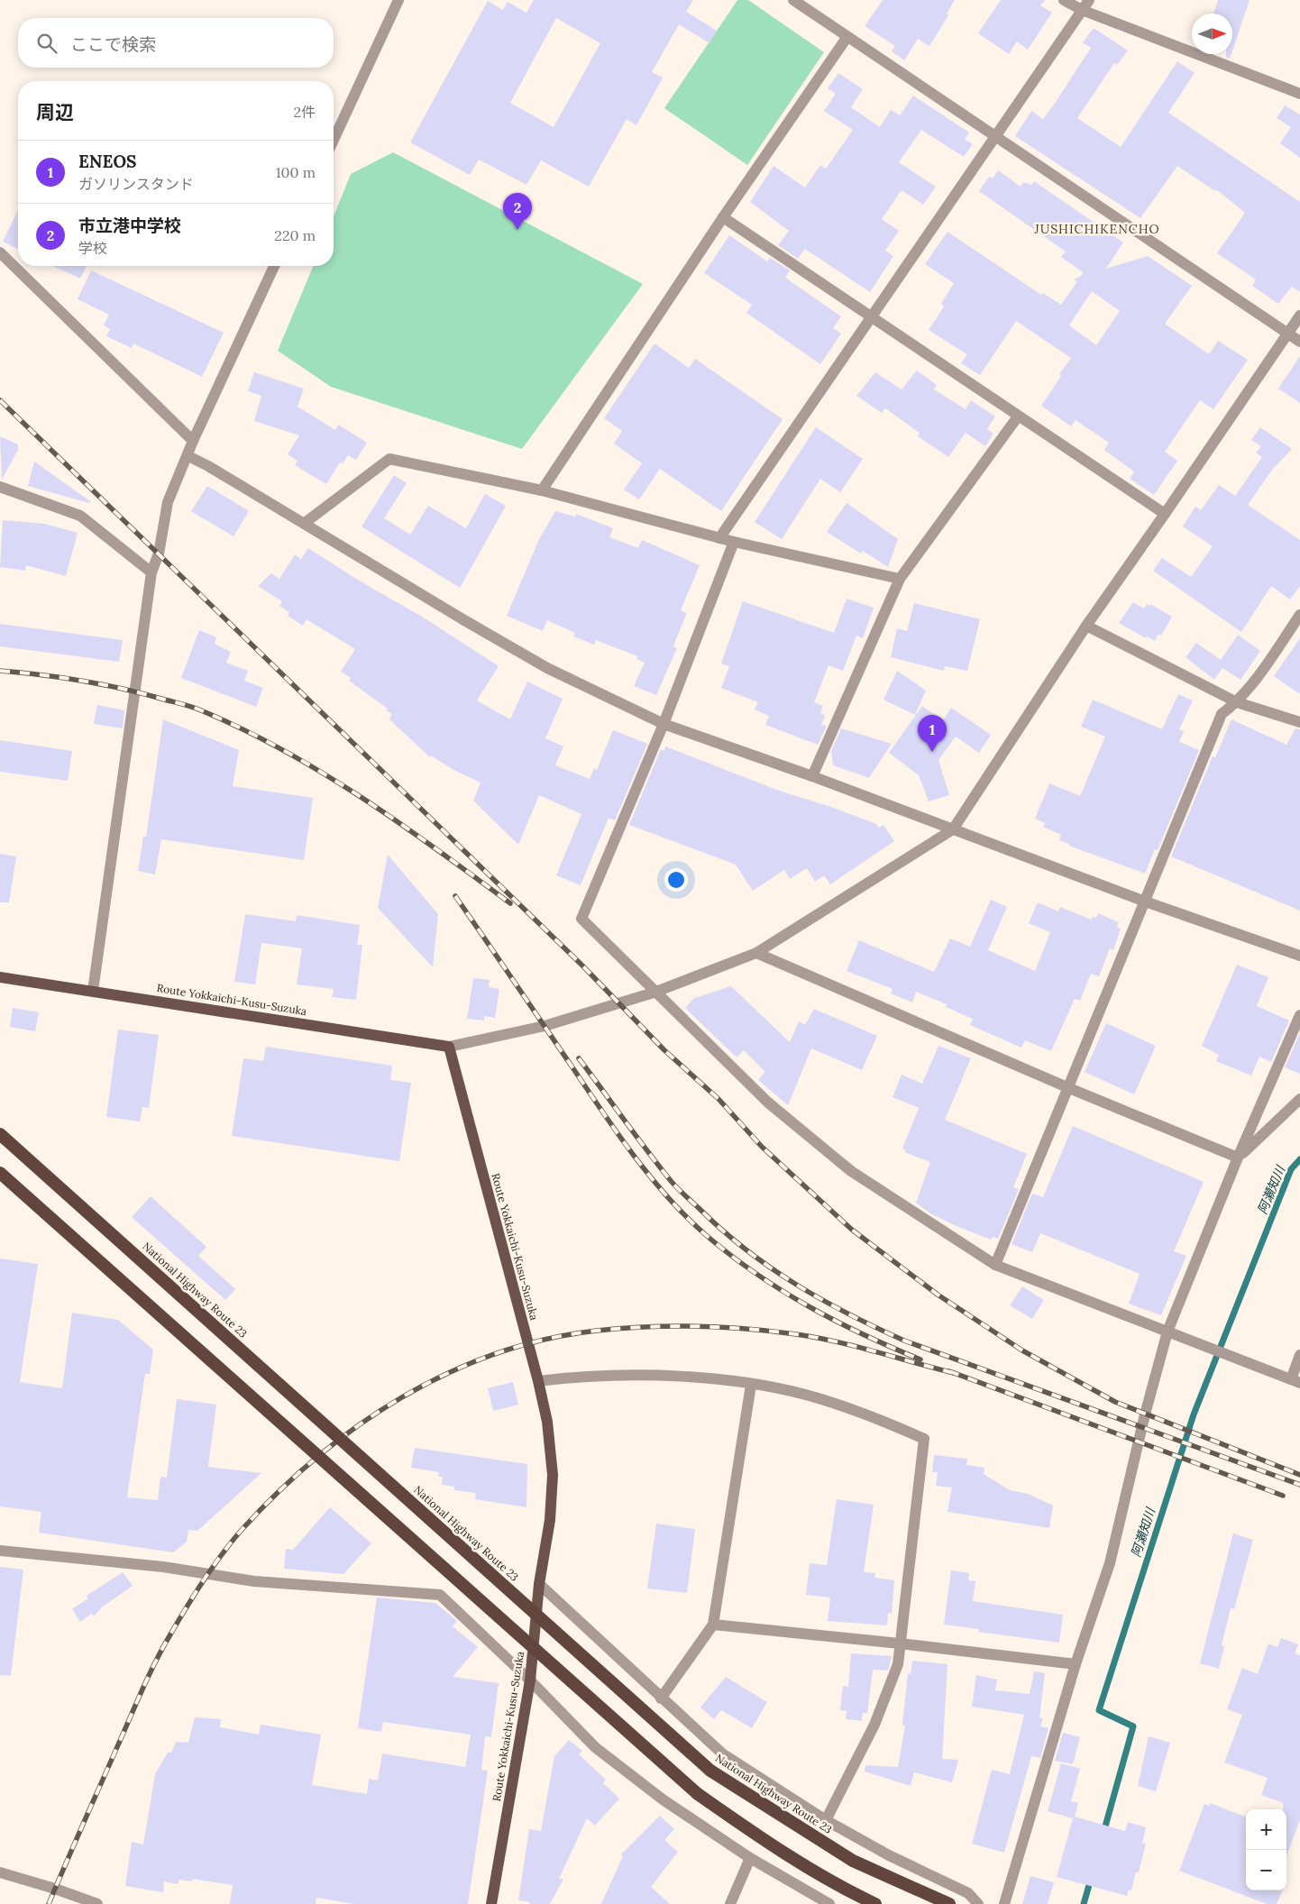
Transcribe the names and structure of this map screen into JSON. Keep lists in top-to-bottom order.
{
  "streets": {
    "highway": ["National Highway Route 23"],
    "main road": ["Route Yokkaichi-Kusu-Suzuka"]
  },
  "districts": ["JUSHICHIKENCHO"],
  "water": ["阿瀬知川"],
  "north": "right",
  "page": {
    "search": "ここで検索",
    "heading": ["周辺", "2件"],
    "list": [
      {
        "mark": "1",
        "name": "ENEOS",
        "note": "ガソリンスタンド",
        "value": "100 m"
      },
      {
        "mark": "2",
        "name": "市立港中学校",
        "note": "学校",
        "value": "220 m"
      }
    ],
    "pins": ["2", "1"],
    "map_buttons": ["+", "−"]
  }
}
